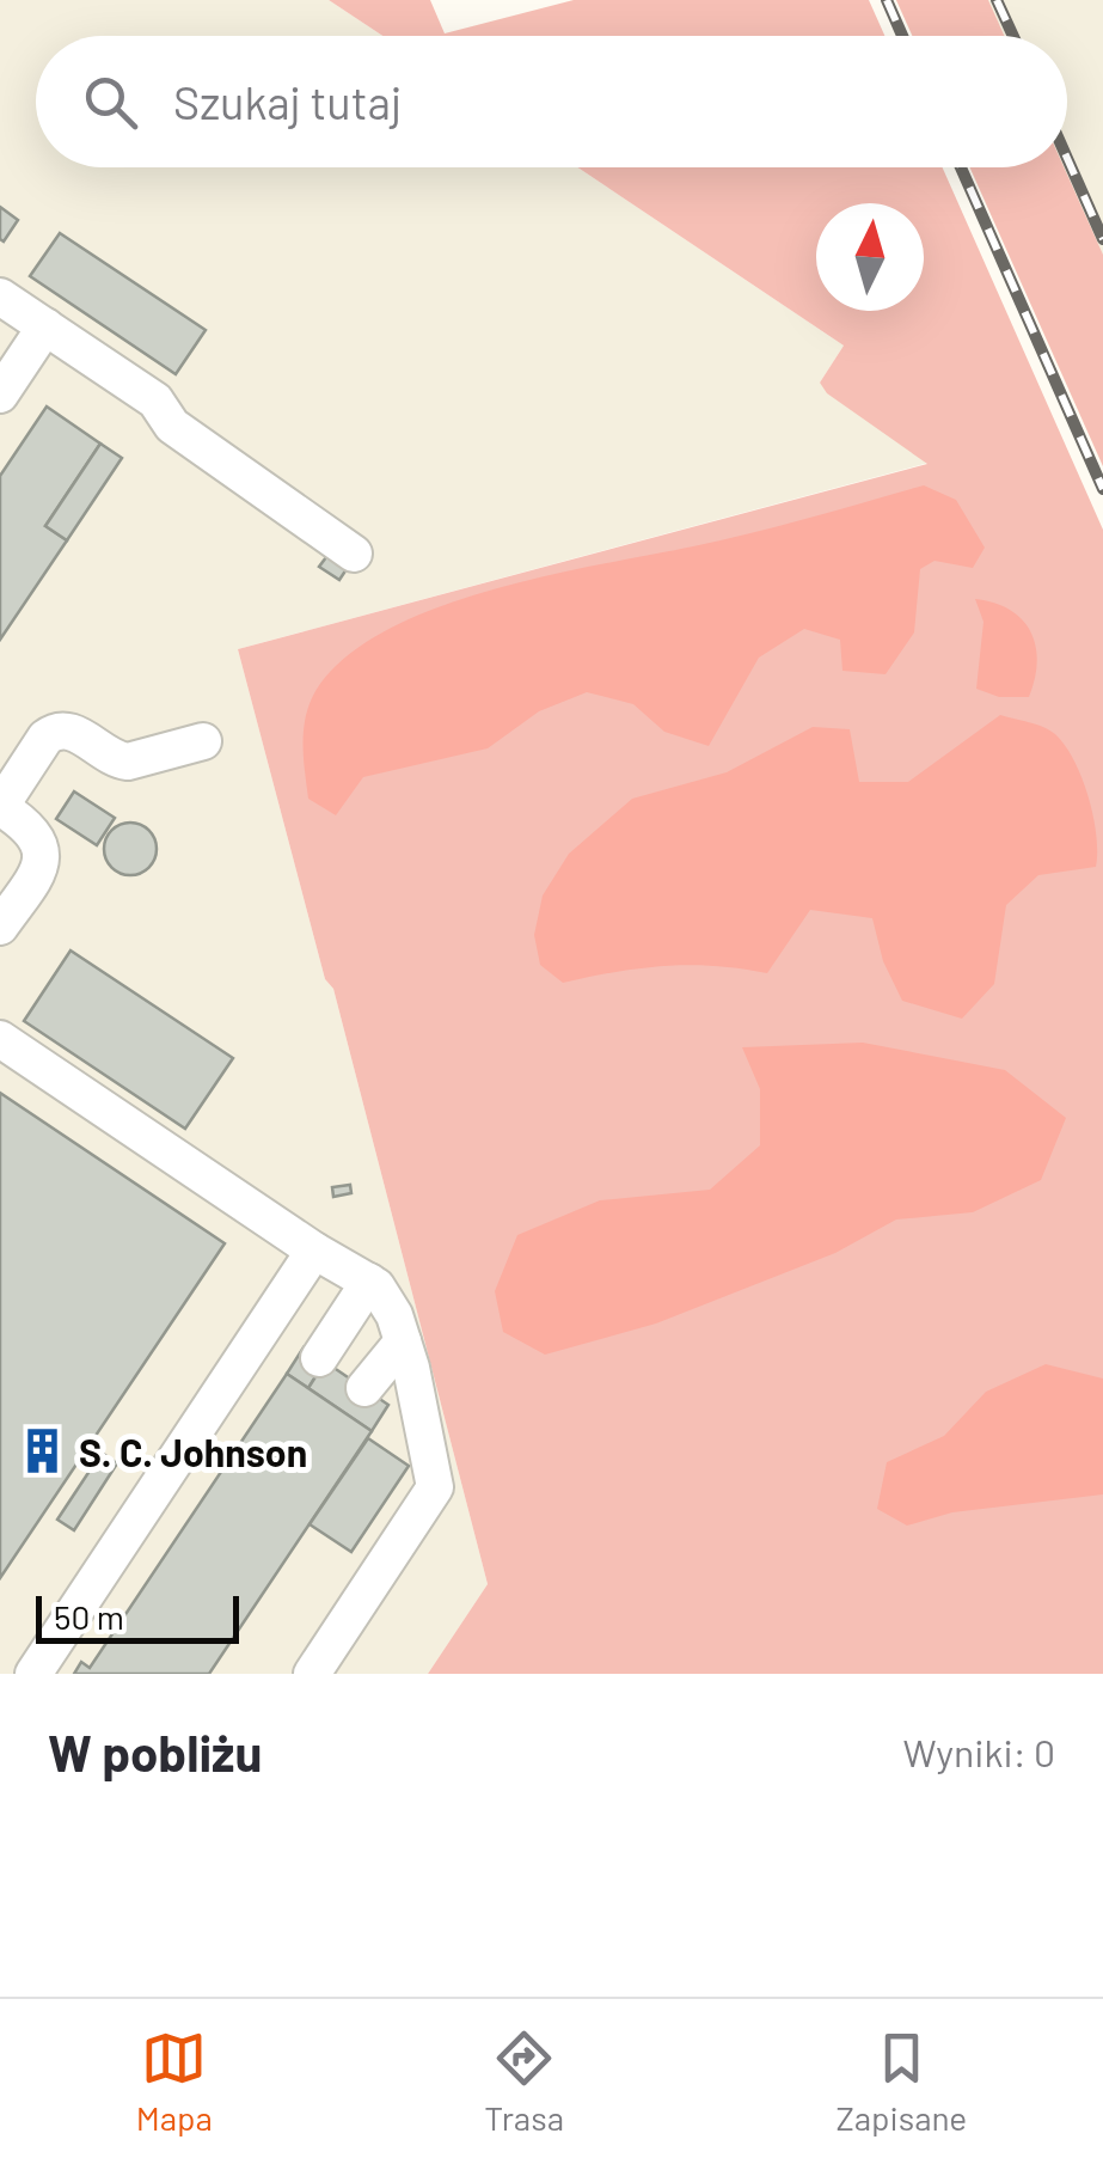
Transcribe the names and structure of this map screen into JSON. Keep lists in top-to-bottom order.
{
  "places": {
    "building": ["S. C. Johnson"]
  },
  "scale_bar": "50 m",
  "north": "top",
  "page": {
    "search": "Szukaj tutaj",
    "scale": "50 m",
    "heading": ["W pobliżu", "Wyniki: 0"],
    "nav": ["Mapa", "Trasa", "Zapisane"]
  }
}
